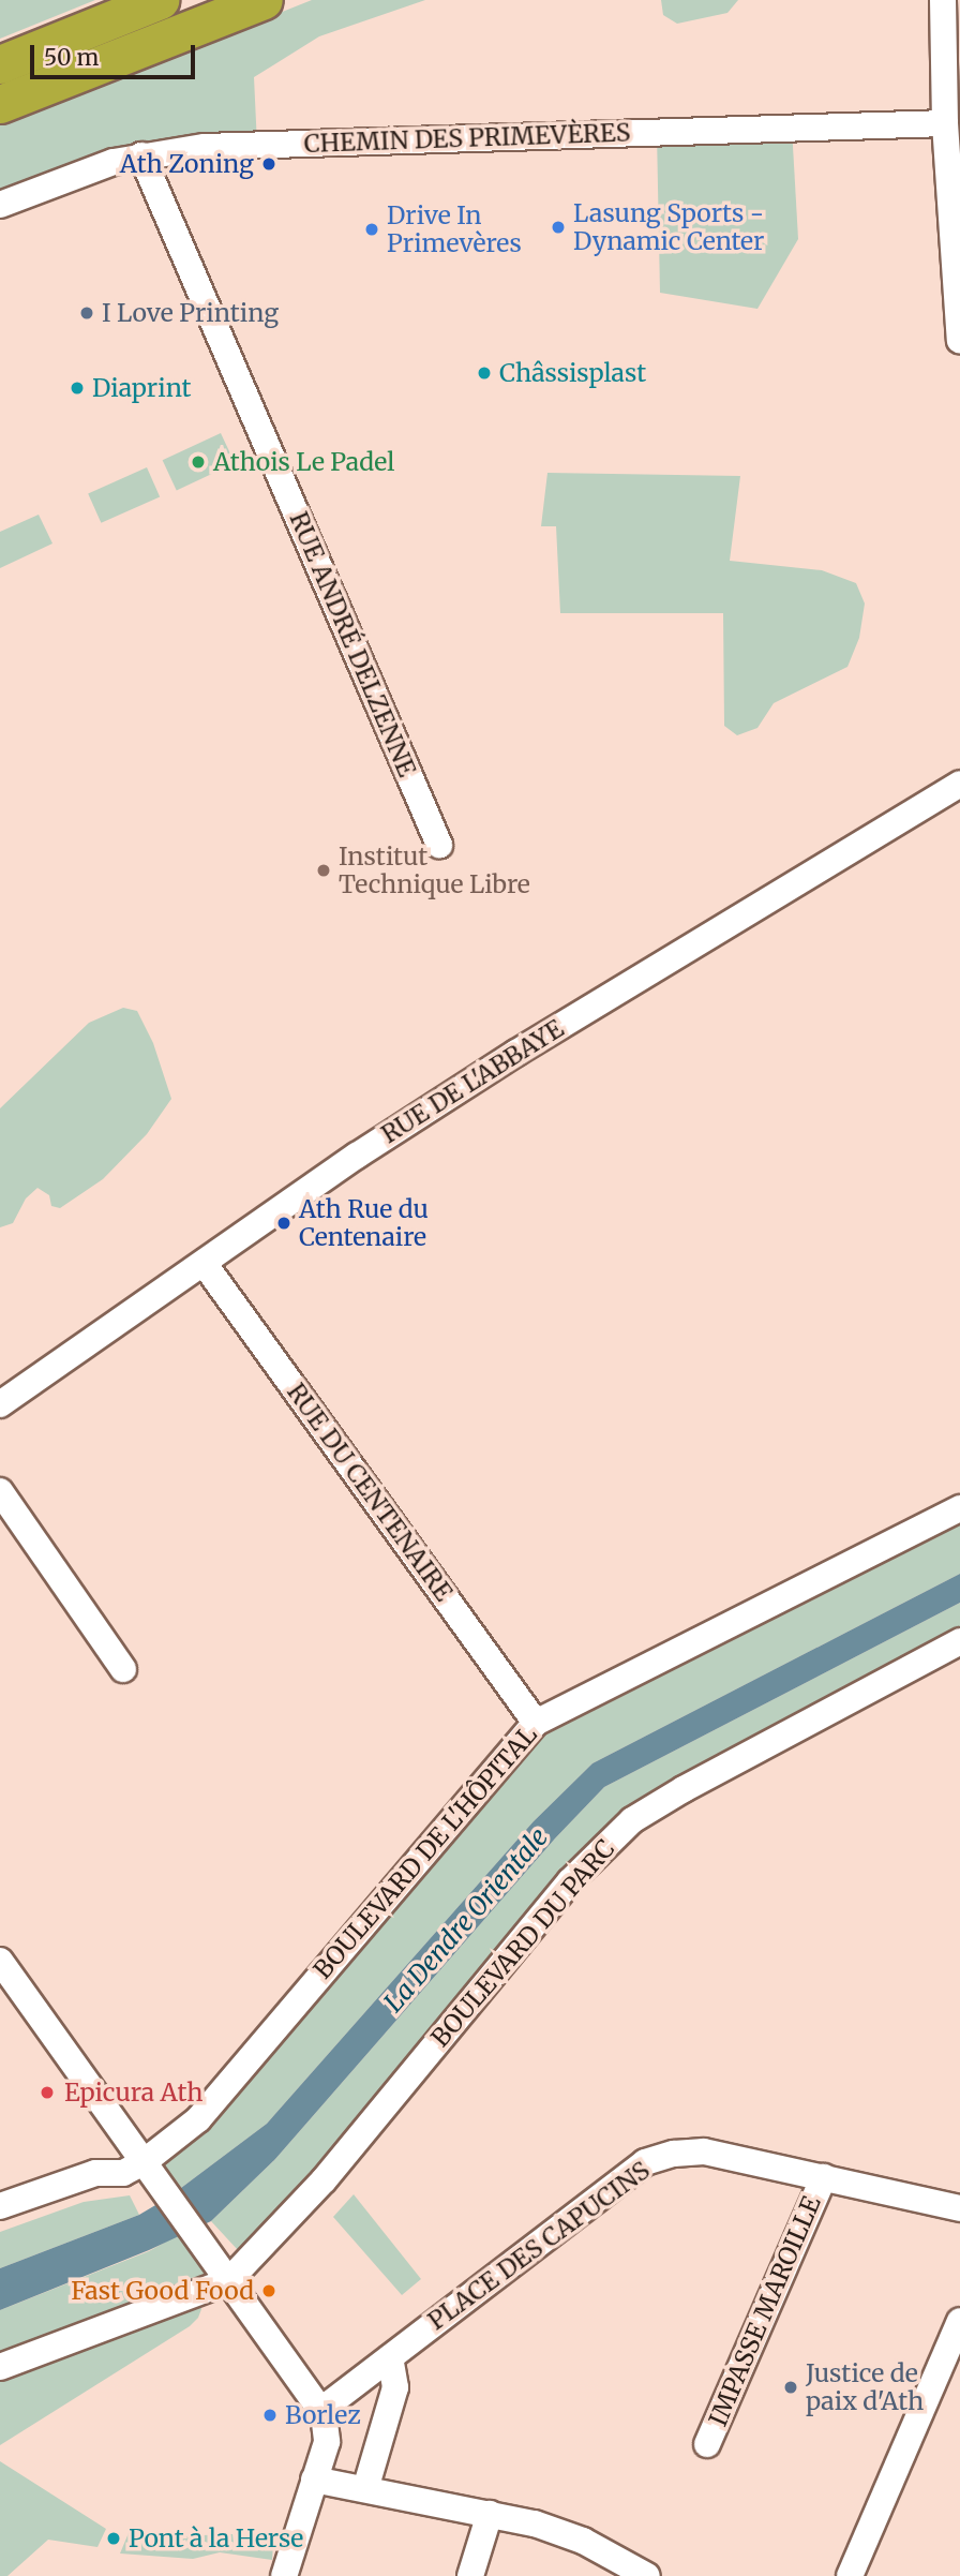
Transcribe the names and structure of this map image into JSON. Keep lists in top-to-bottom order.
{
  "streets": {
    "street": [
      "CHEMIN DES PRIMEVÈRES",
      "RUE ANDRÉ DELZENNE",
      "RUE DE L'ABBAYE",
      "RUE DU CENTENAIRE",
      "BOULEVARD DE L'HÔPITAL",
      "BOULEVARD DU PARC",
      "PLACE DES CAPUCINS",
      "IMPASSE MAROILLE"
    ]
  },
  "crossings": [
    ["CHEMIN DES PRIMEVÈRES", "RUE ANDRÉ DELZENNE"],
    ["RUE DE L'ABBAYE", "RUE DU CENTENAIRE"],
    ["RUE DU CENTENAIRE", "BOULEVARD DE L'HÔPITAL"],
    ["PLACE DES CAPUCINS", "IMPASSE MAROILLE"]
  ],
  "water": ["La Dendre Orientale"],
  "places": [
    "Ath Zoning",
    "Lasung Sports - Dynamic Center",
    "Drive In Primevères",
    "I Love Printing",
    "Châssisplast",
    "Diaprint",
    "Athois Le Padel",
    "Institut Technique Libre",
    "Ath Rue du Centenaire",
    "Epicura Ath",
    "Fast Good Food",
    "Justice de paix d'Ath",
    "Borlez",
    "Pont à la Herse"
  ],
  "scale_bar": "50 m"
}
